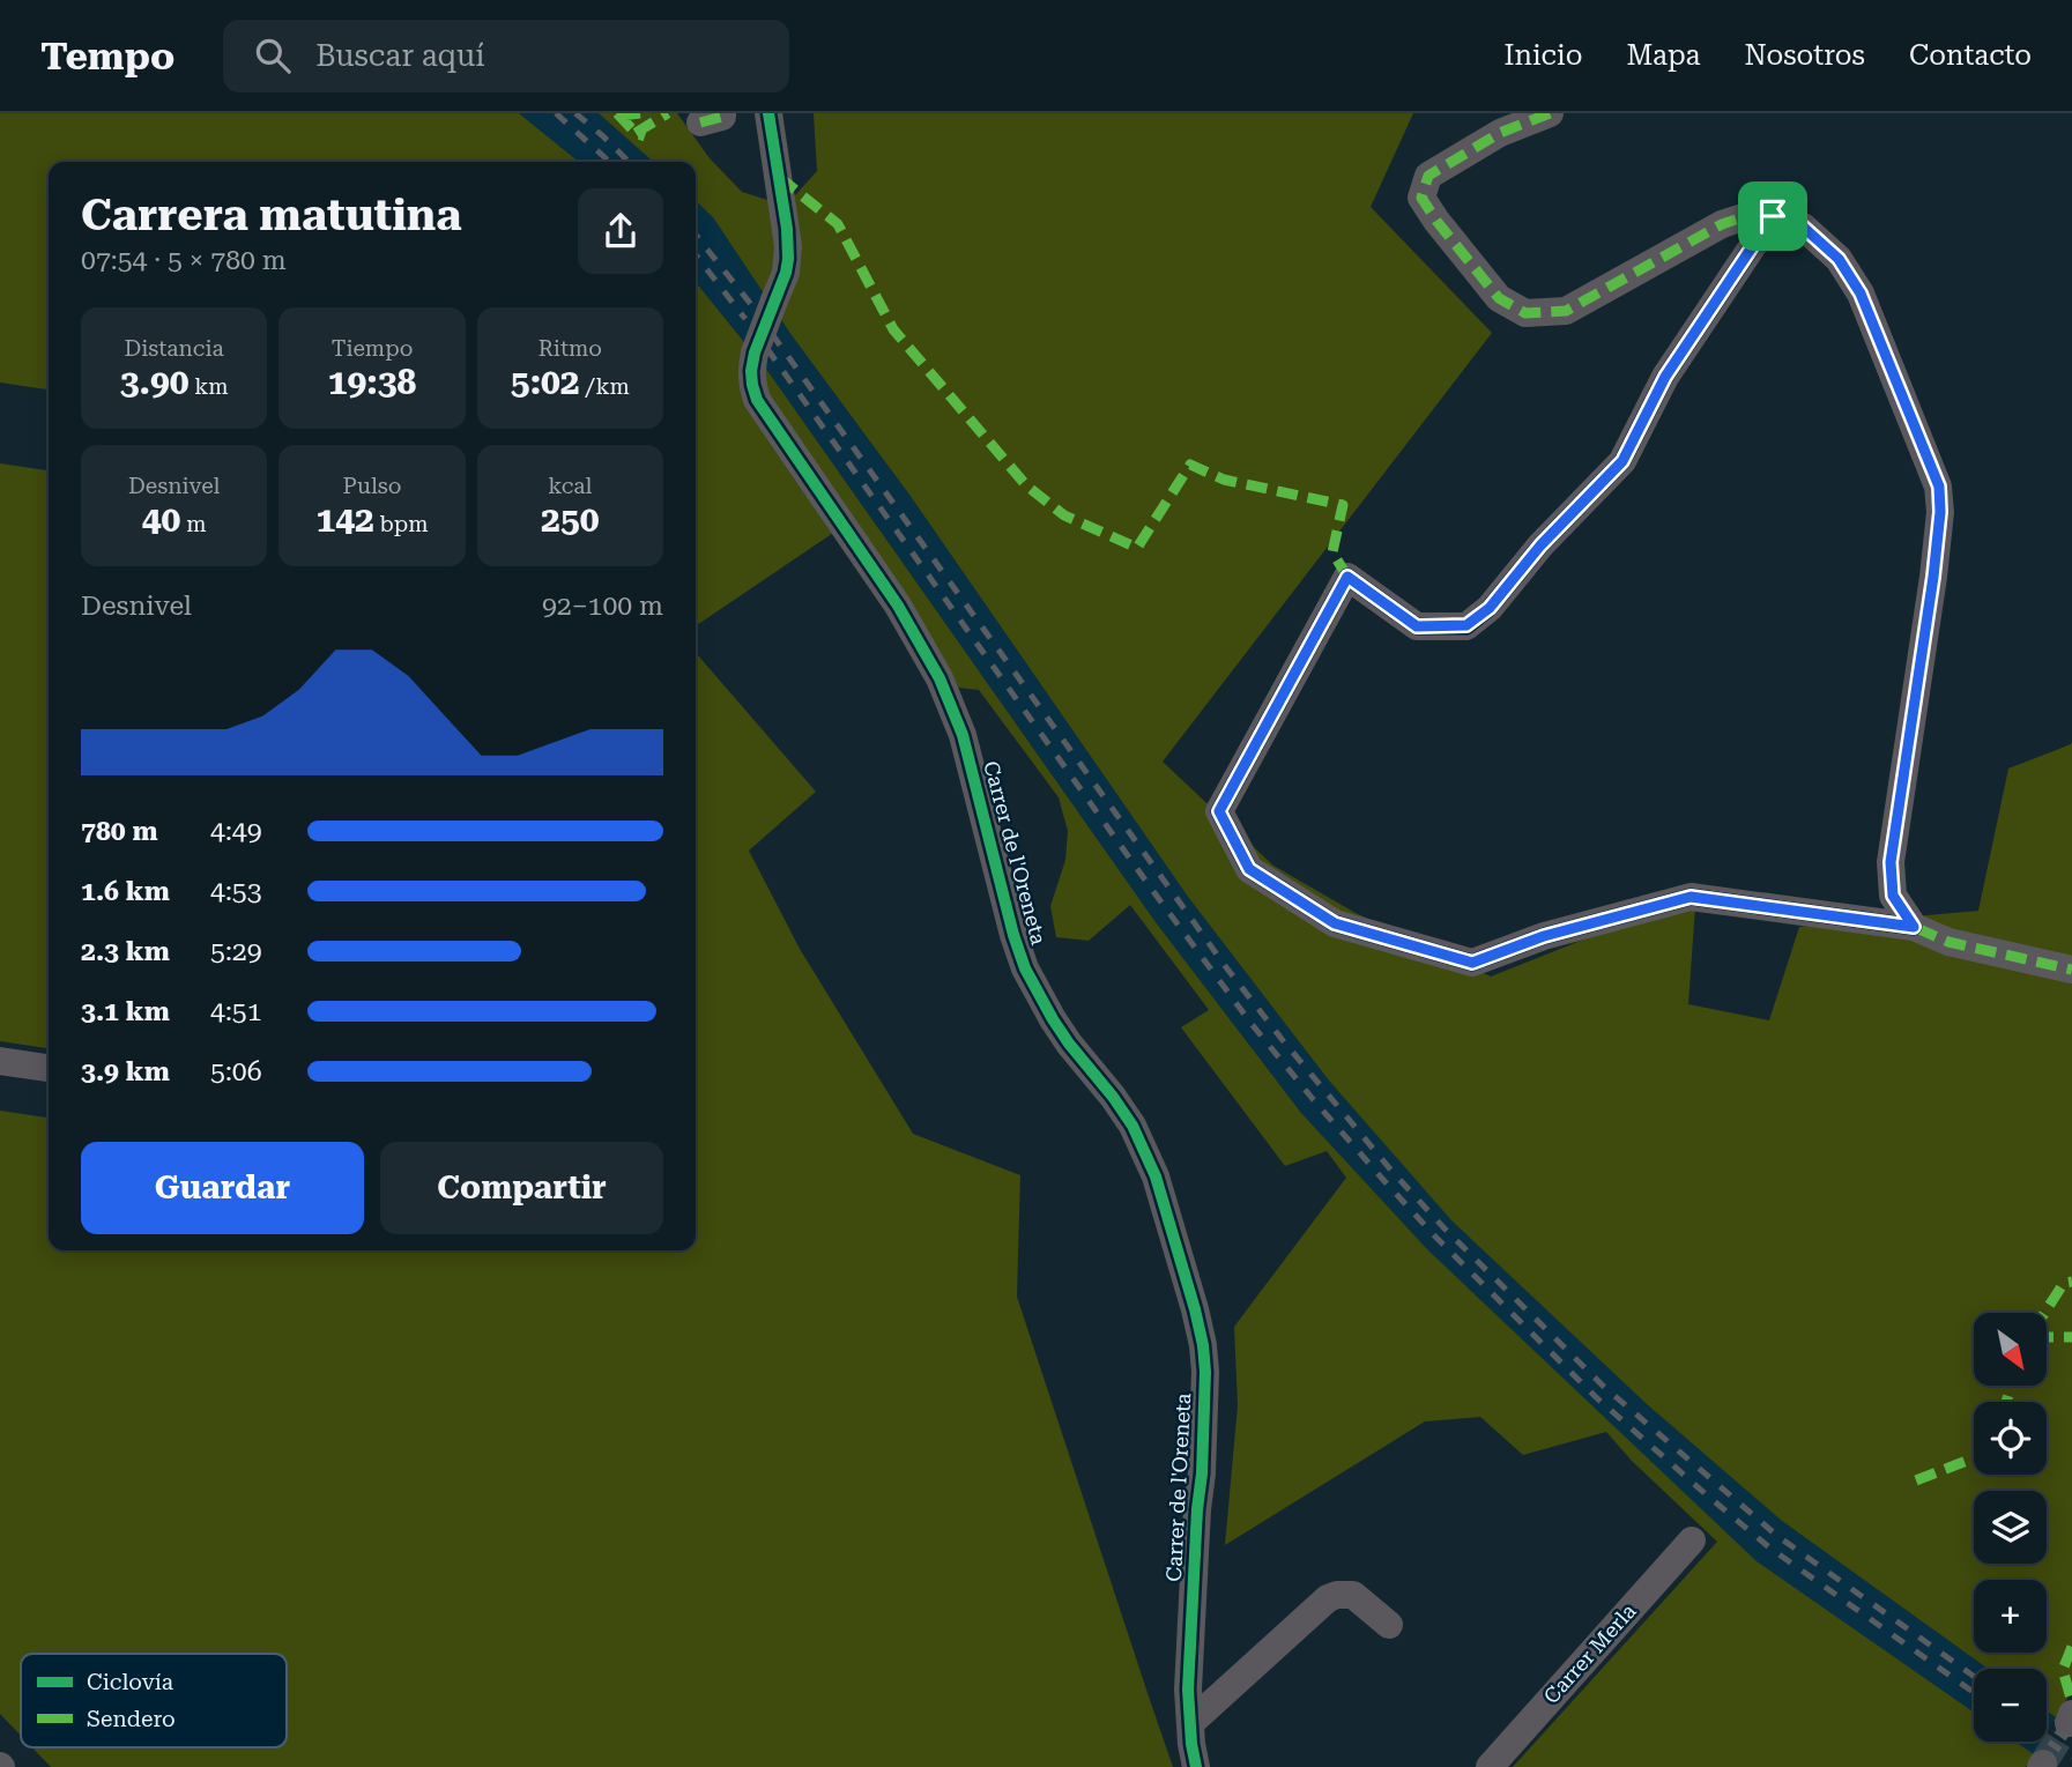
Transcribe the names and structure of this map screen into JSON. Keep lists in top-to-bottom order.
{
  "streets": {
    "street": ["Carrer de l'Oreneta", "Carrer Merla"]
  },
  "legend": ["Ciclovía", "Sendero"],
  "north": "bottom right",
  "page": {
    "header": "Tempo",
    "search": "Buscar aquí",
    "nav": [
      "Inicio",
      "Mapa",
      "Nosotros",
      "Contacto"
    ],
    "heading": ["Carrera matutina", "07:54 · 5 × 780 m"],
    "stats": [
      ["Distancia", "3.90 km"],
      ["Tiempo", "19:38"],
      ["Ritmo", "5:02 /km"],
      ["Desnivel", "40 m"],
      ["Pulso", "142 bpm"],
      ["kcal", "250"]
    ],
    "chart": ["Desnivel", "92–100 m"],
    "list": [
      {
        "name": "780 m",
        "note": "4:49"
      },
      {
        "name": "1.6 km",
        "note": "4:53"
      },
      {
        "name": "2.3 km",
        "note": "5:29"
      },
      {
        "name": "3.1 km",
        "note": "4:51"
      },
      {
        "name": "3.9 km",
        "note": "5:06"
      }
    ],
    "buttons": ["Guardar", "Compartir"],
    "map_buttons": ["+", "−"]
  }
}
